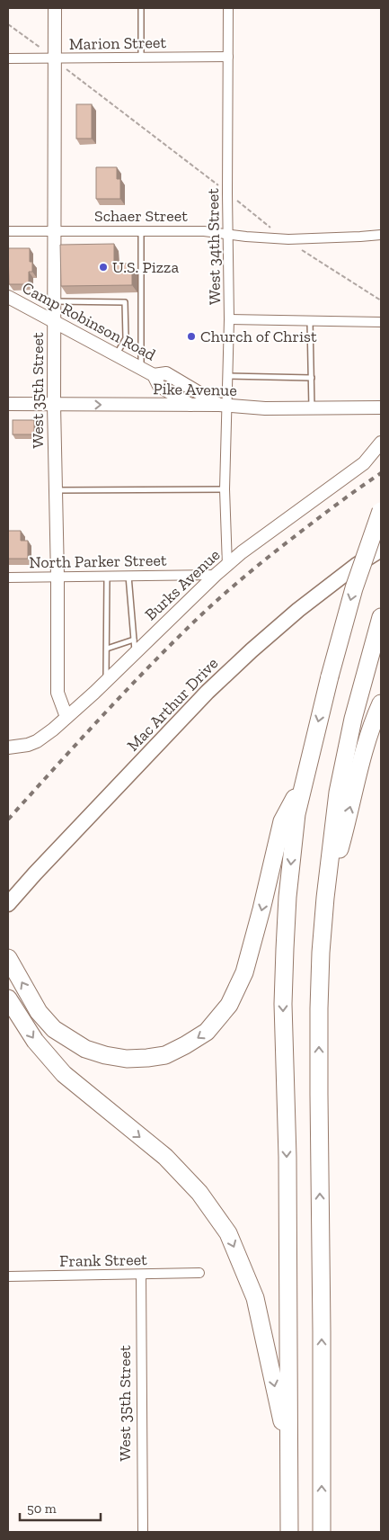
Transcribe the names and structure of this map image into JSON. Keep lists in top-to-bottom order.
{
  "streets": {
    "main road": [
      "Camp Robinson Road",
      "Pike Avenue",
      "West 35th Street",
      "Burks Avenue",
      "Mac Arthur Drive"
    ],
    "street": [
      "Marion Street",
      "Schaer Street",
      "West 34th Street",
      "North Parker Street",
      "Frank Street"
    ]
  },
  "crossings": [
    ["Marion Street", "West 34th Street"],
    ["Marion Street", "West 35th Street"],
    ["Schaer Street", "West 34th Street"],
    ["Schaer Street", "West 35th Street"],
    ["West 34th Street", "Camp Robinson Road"],
    ["West 34th Street", "Pike Avenue"],
    ["West 34th Street", "Burks Avenue"],
    ["Camp Robinson Road", "Pike Avenue"],
    ["Camp Robinson Road", "West 35th Street"],
    ["Pike Avenue", "West 35th Street"],
    ["West 35th Street", "North Parker Street"],
    ["West 35th Street", "Burks Avenue"],
    ["West 35th Street", "Frank Street"],
    ["North Parker Street", "Burks Avenue"]
  ],
  "one_way": ["Pike Avenue"],
  "places": ["U.S. Pizza", "Church of Christ"],
  "scale_bar": "50 m"
}
